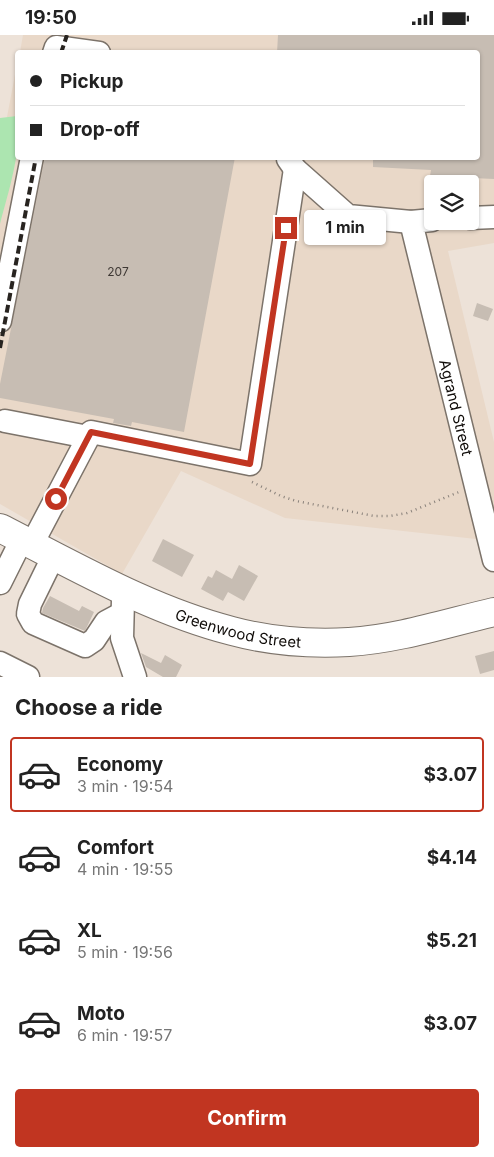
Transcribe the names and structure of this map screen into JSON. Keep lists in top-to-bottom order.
{
  "streets": {
    "main road": ["Greenwood Street"],
    "street": ["Agrand Street"]
  },
  "house_numbers": ["207"],
  "page": {
    "status": "19:50",
    "banner": ["Pickup", "Drop-off"],
    "bubble": "1 min",
    "heading": "Choose a ride",
    "list": [
      {
        "name": "Economy",
        "note": "3 min · 19:54",
        "value": "$3.07"
      },
      {
        "name": "Comfort",
        "note": "4 min · 19:55",
        "value": "$4.14"
      },
      {
        "name": "XL",
        "note": "5 min · 19:56",
        "value": "$5.21"
      },
      {
        "name": "Moto",
        "note": "6 min · 19:57",
        "value": "$3.07"
      }
    ],
    "buttons": "Confirm"
  }
}
